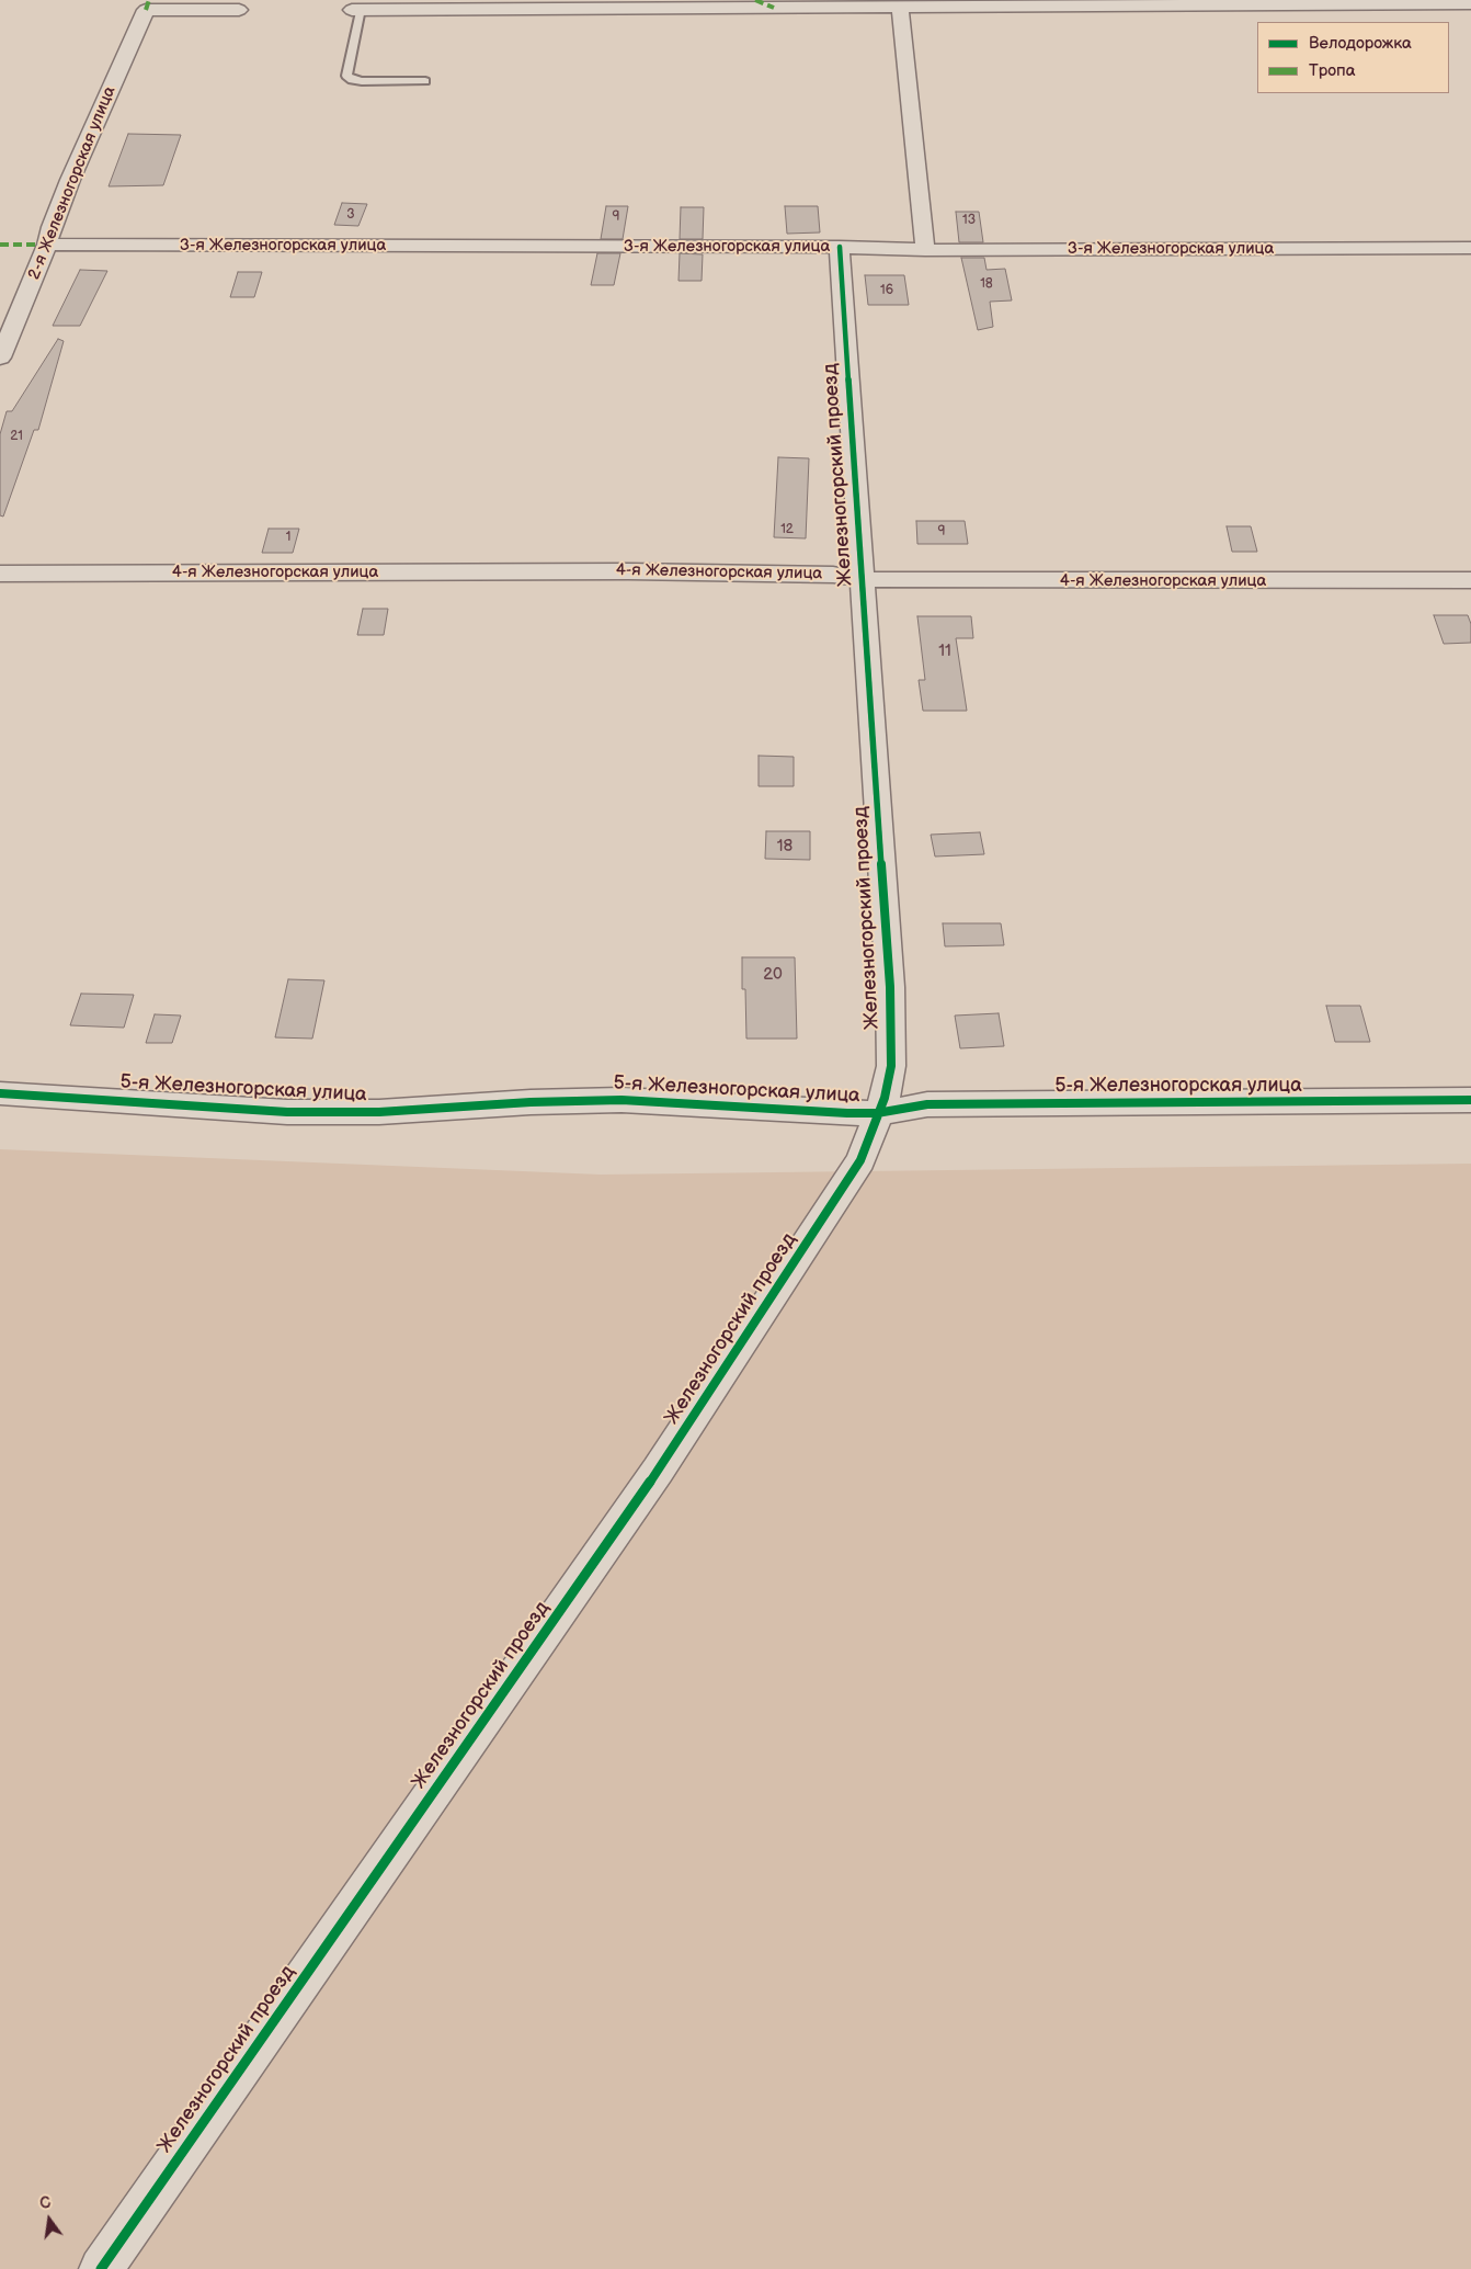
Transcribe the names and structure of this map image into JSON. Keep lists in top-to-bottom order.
{
  "streets": {
    "street": [
      "2-я Железногорская улица",
      "3-я Железногорская улица",
      "Железногорский проезд",
      "4-я Железногорская улица",
      "5-я Железногорская улица"
    ]
  },
  "crossings": [
    ["2-я Железногорская улица", "3-я Железногорская улица"],
    ["3-я Железногорская улица", "Железногорский проезд"],
    ["Железногорский проезд", "4-я Железногорская улица"],
    ["Железногорский проезд", "5-я Железногорская улица"]
  ],
  "house_numbers": [
    "3",
    "9",
    "13",
    "18",
    "16",
    "21",
    "12",
    "9",
    "1",
    "11",
    "18",
    "20"
  ],
  "legend": ["Велодорожка", "Тропа"],
  "north": "top"
}
